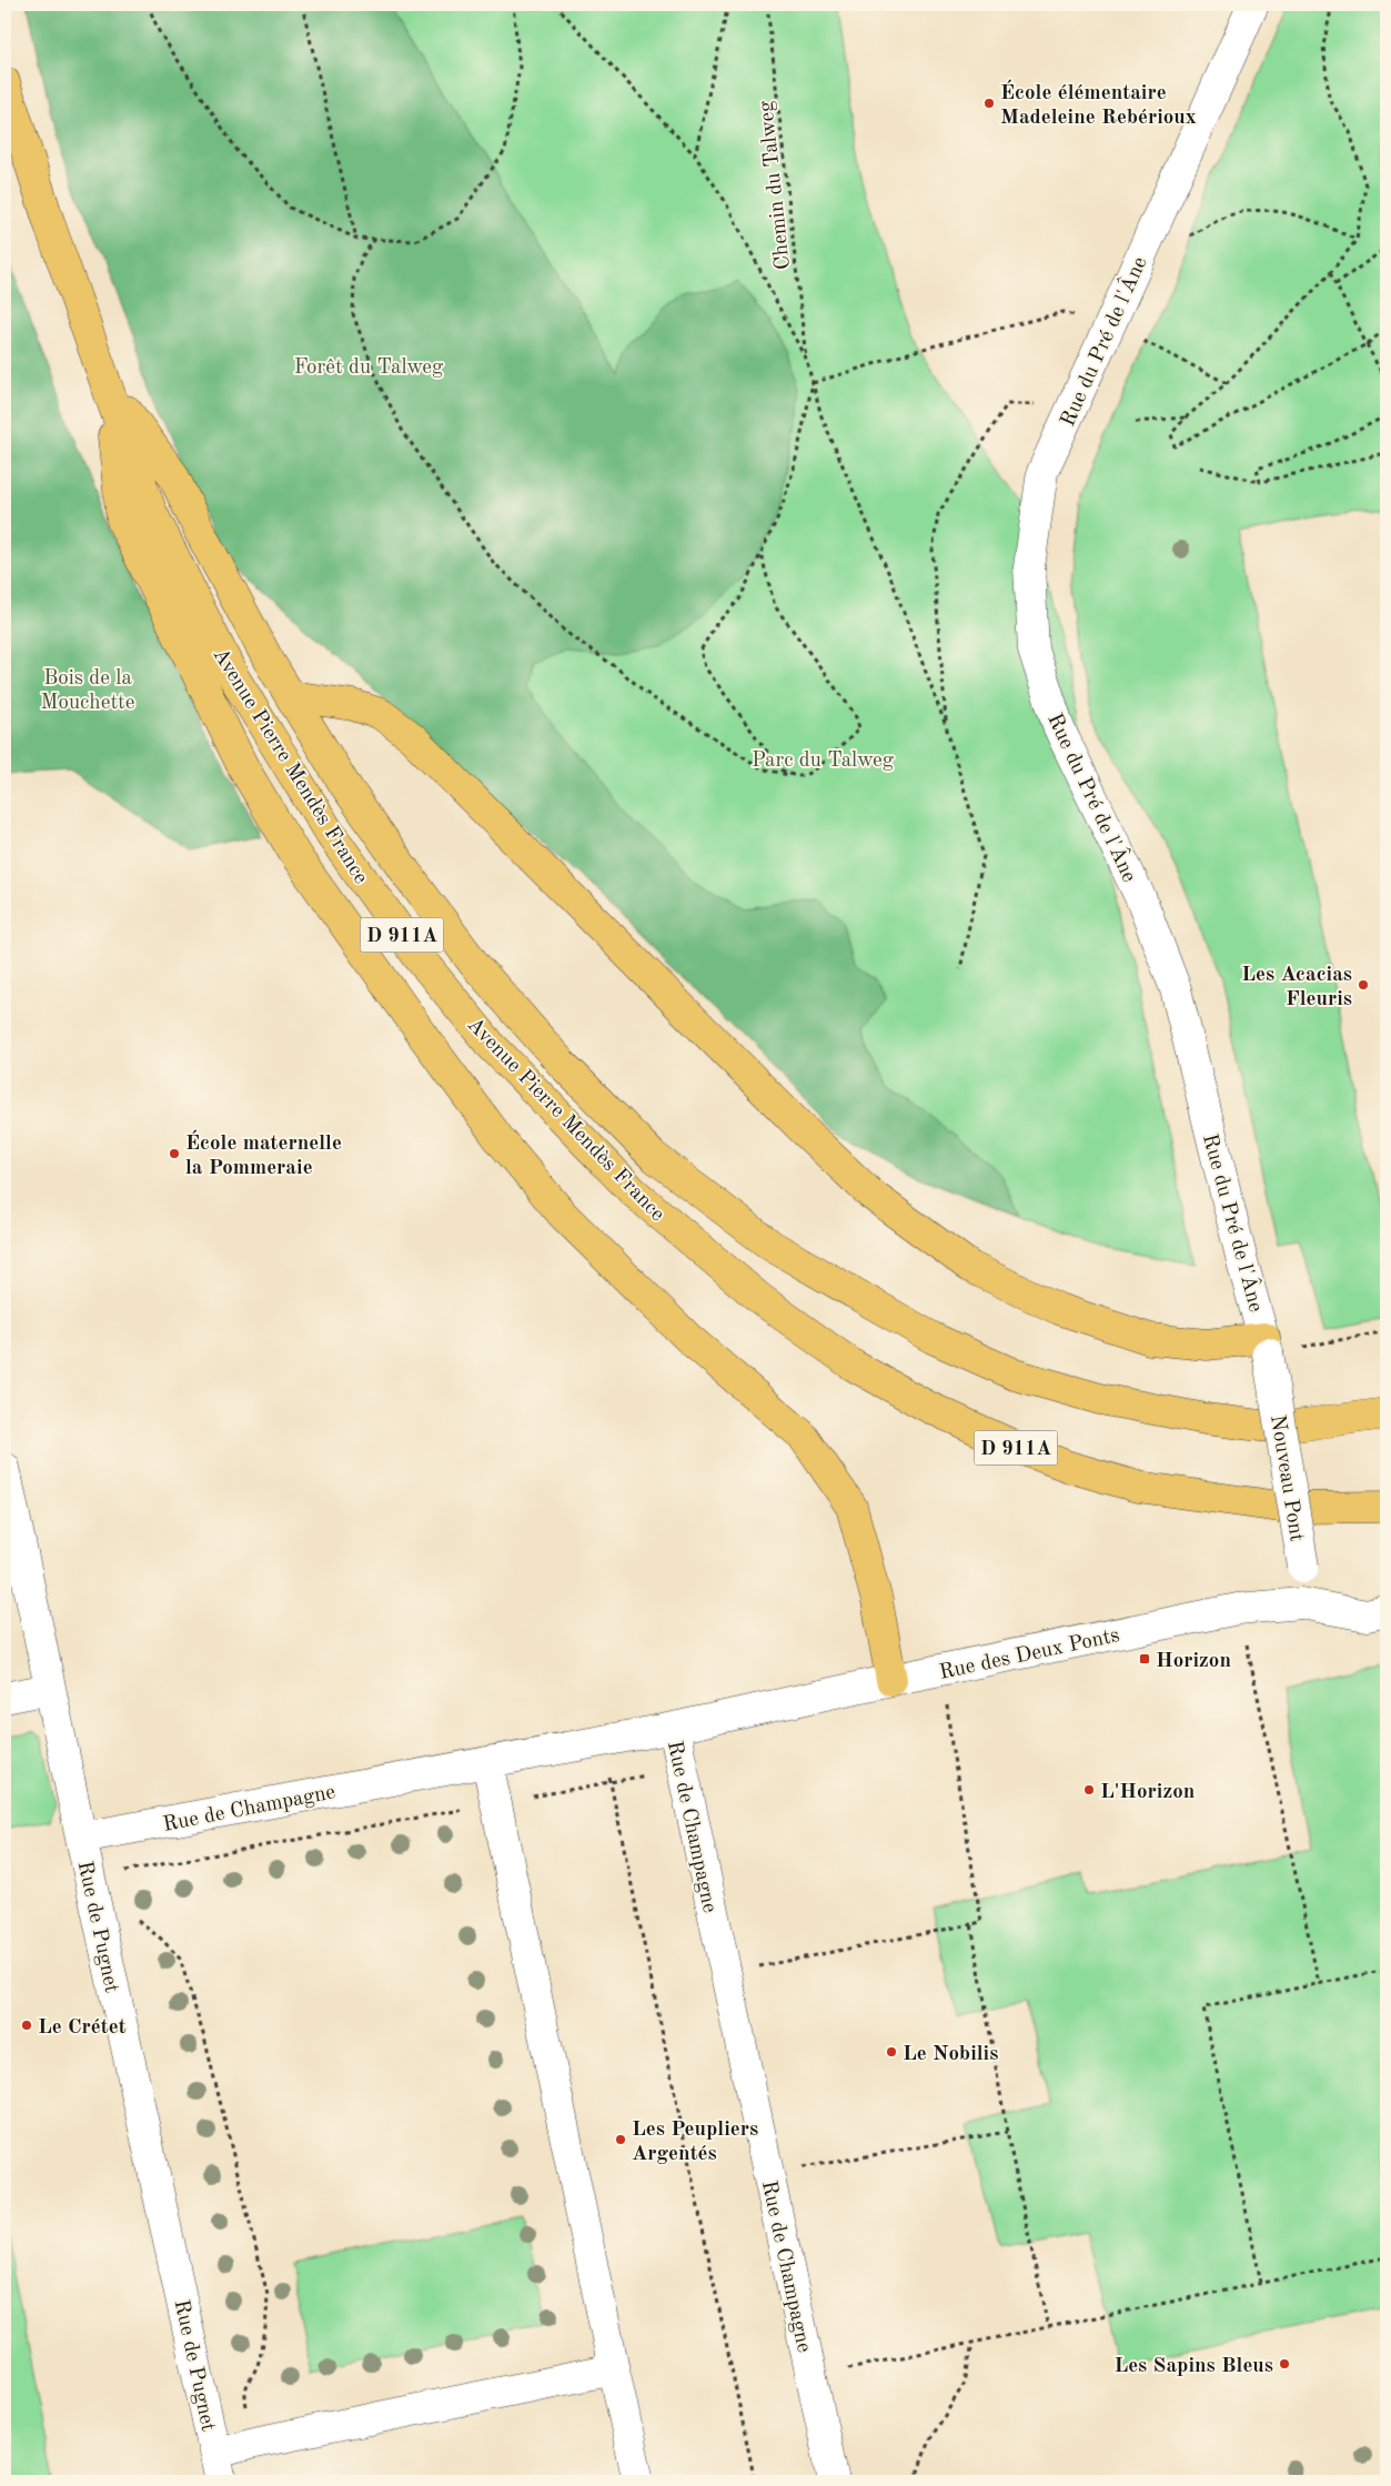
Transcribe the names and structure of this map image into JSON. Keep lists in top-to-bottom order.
{
  "streets": {
    "main road": ["Avenue Pierre Mendès France", "D 911A"],
    "street": [
      "Rue du Pré de l'Âne",
      "Nouveau Pont",
      "Rue des Deux Ponts",
      "Rue de Champagne",
      "Rue de Pugnet"
    ],
    "path": ["Chemin du Talweg"]
  },
  "crossings": [
    ["Rue du Pré de l'Âne", "Nouveau Pont"],
    ["Nouveau Pont", "Rue des Deux Ponts"],
    ["Rue des Deux Ponts", "Rue de Champagne"],
    ["Rue de Champagne", "Rue de Pugnet"]
  ],
  "parks": ["Forêt du Talweg", "Bois de la Mouchette", "Parc du Talweg"],
  "places": {
    "other": [
      "École élémentaire Madeleine Rebérioux",
      "Les Acacias Fleuris",
      "École maternelle la Pommeraie",
      "L'Horizon",
      "Le Crétet",
      "Le Nobilis",
      "Les Peupliers Argentés",
      "Les Sapins Bleus"
    ],
    "transit": ["Horizon"]
  }
}
